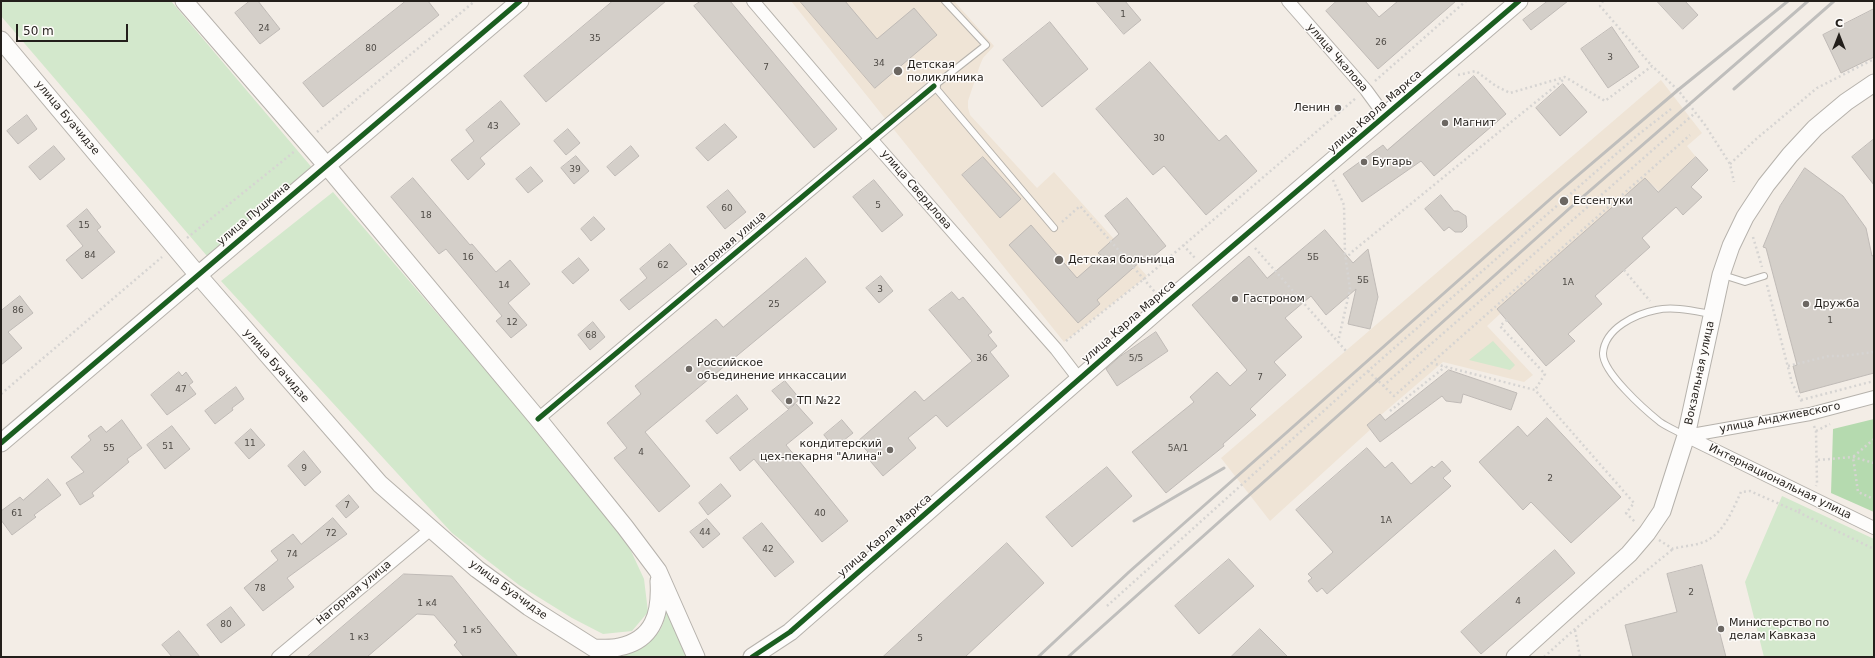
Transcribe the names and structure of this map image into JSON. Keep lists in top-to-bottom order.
{
  "streets": {
    "main road": [
      "улица Карла Маркса",
      "улица Буачидзе",
      "улица Пушкина",
      "Вокзальная улица"
    ],
    "street": [
      "улица Чкалова",
      "улица Свердлова",
      "Нагорная улица",
      "улица Анджиевского",
      "Интернациональная улица"
    ]
  },
  "crossings": [
    ["улица Чкалова", "улица Карла Маркса"],
    ["улица Карла Маркса", "улица Свердлова"],
    ["улица Буачидзе", "улица Пушкина"],
    ["улица Буачидзе", "Нагорная улица"],
    ["улица Свердлова", "Нагорная улица"],
    ["Вокзальная улица", "улица Анджиевского"],
    ["Вокзальная улица", "Интернациональная улица"],
    ["улица Анджиевского", "Интернациональная улица"]
  ],
  "places": [
    "Детская поликлиника",
    "Ленин",
    "Магнит",
    "Бугарь",
    "Ессентуки",
    "Детская больница",
    "Гастроном",
    "Дружба",
    "Российское объединение инкассации",
    "ТП №22",
    "кондитерский цех-пекарня \"Алина\"",
    "Министерство по делам Кавказа"
  ],
  "house_numbers": [
    "1",
    "24",
    "35",
    "26",
    "80",
    "3",
    "34",
    "7",
    "43",
    "30",
    "39",
    "5",
    "60",
    "18",
    "15",
    "84",
    "16",
    "5Б",
    "62",
    "5Б",
    "1А",
    "14",
    "3",
    "25",
    "86",
    "1",
    "12",
    "68",
    "36",
    "5/5",
    "7",
    "47",
    "11",
    "51",
    "55",
    "5А/1",
    "4",
    "9",
    "2",
    "7",
    "61",
    "40",
    "1А",
    "44",
    "72",
    "42",
    "74",
    "78",
    "2",
    "4",
    "1 к4",
    "80",
    "1 к5",
    "1 к3",
    "5"
  ],
  "scale_bar": "50 m",
  "north": "top"
}
